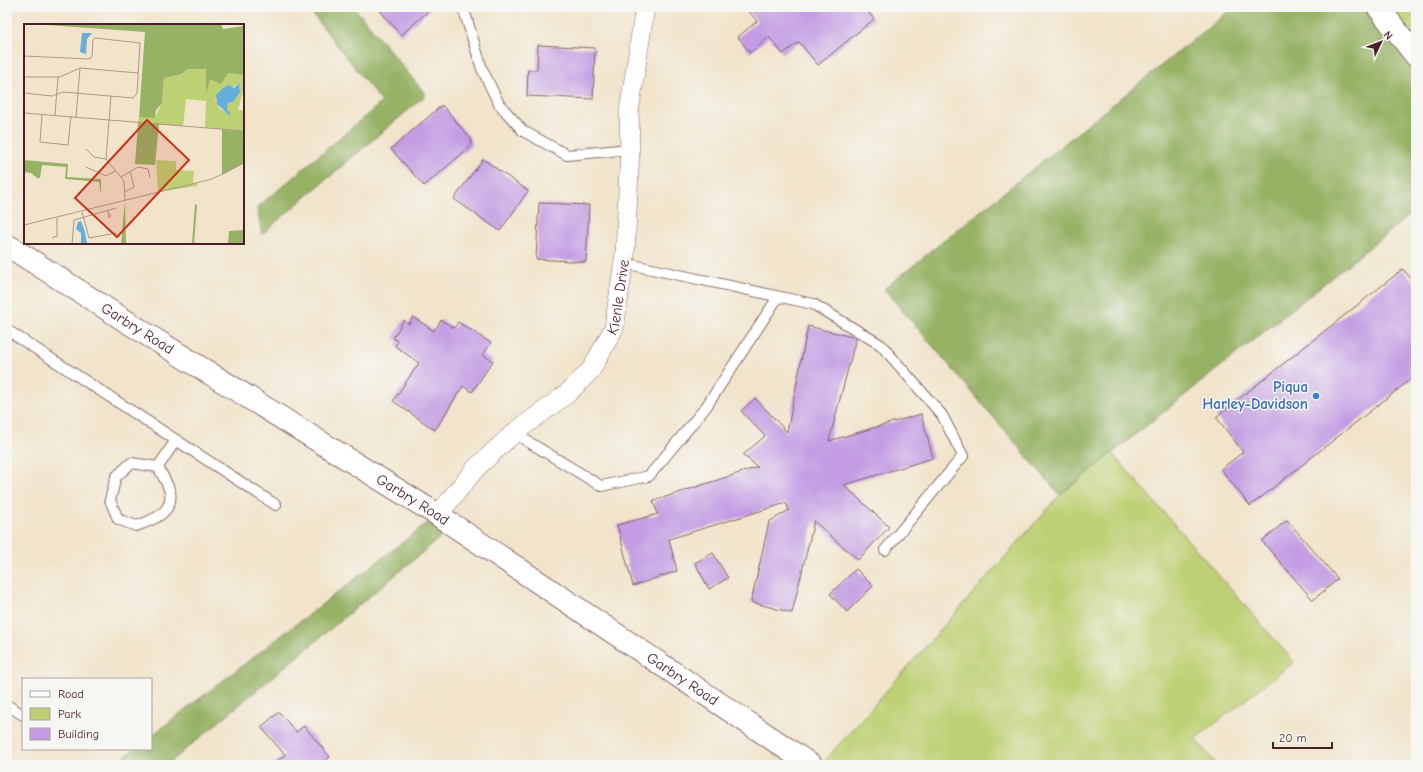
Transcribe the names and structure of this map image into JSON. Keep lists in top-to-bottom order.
{
  "streets": {
    "street": ["Kienle Drive", "Garbry Road"]
  },
  "crossings": [
    ["Kienle Drive", "Garbry Road"]
  ],
  "places": ["Piqua Harley-Davidson"],
  "legend": ["Road", "Park", "Building"],
  "scale_bar": "20 m",
  "north": "top right"
}
